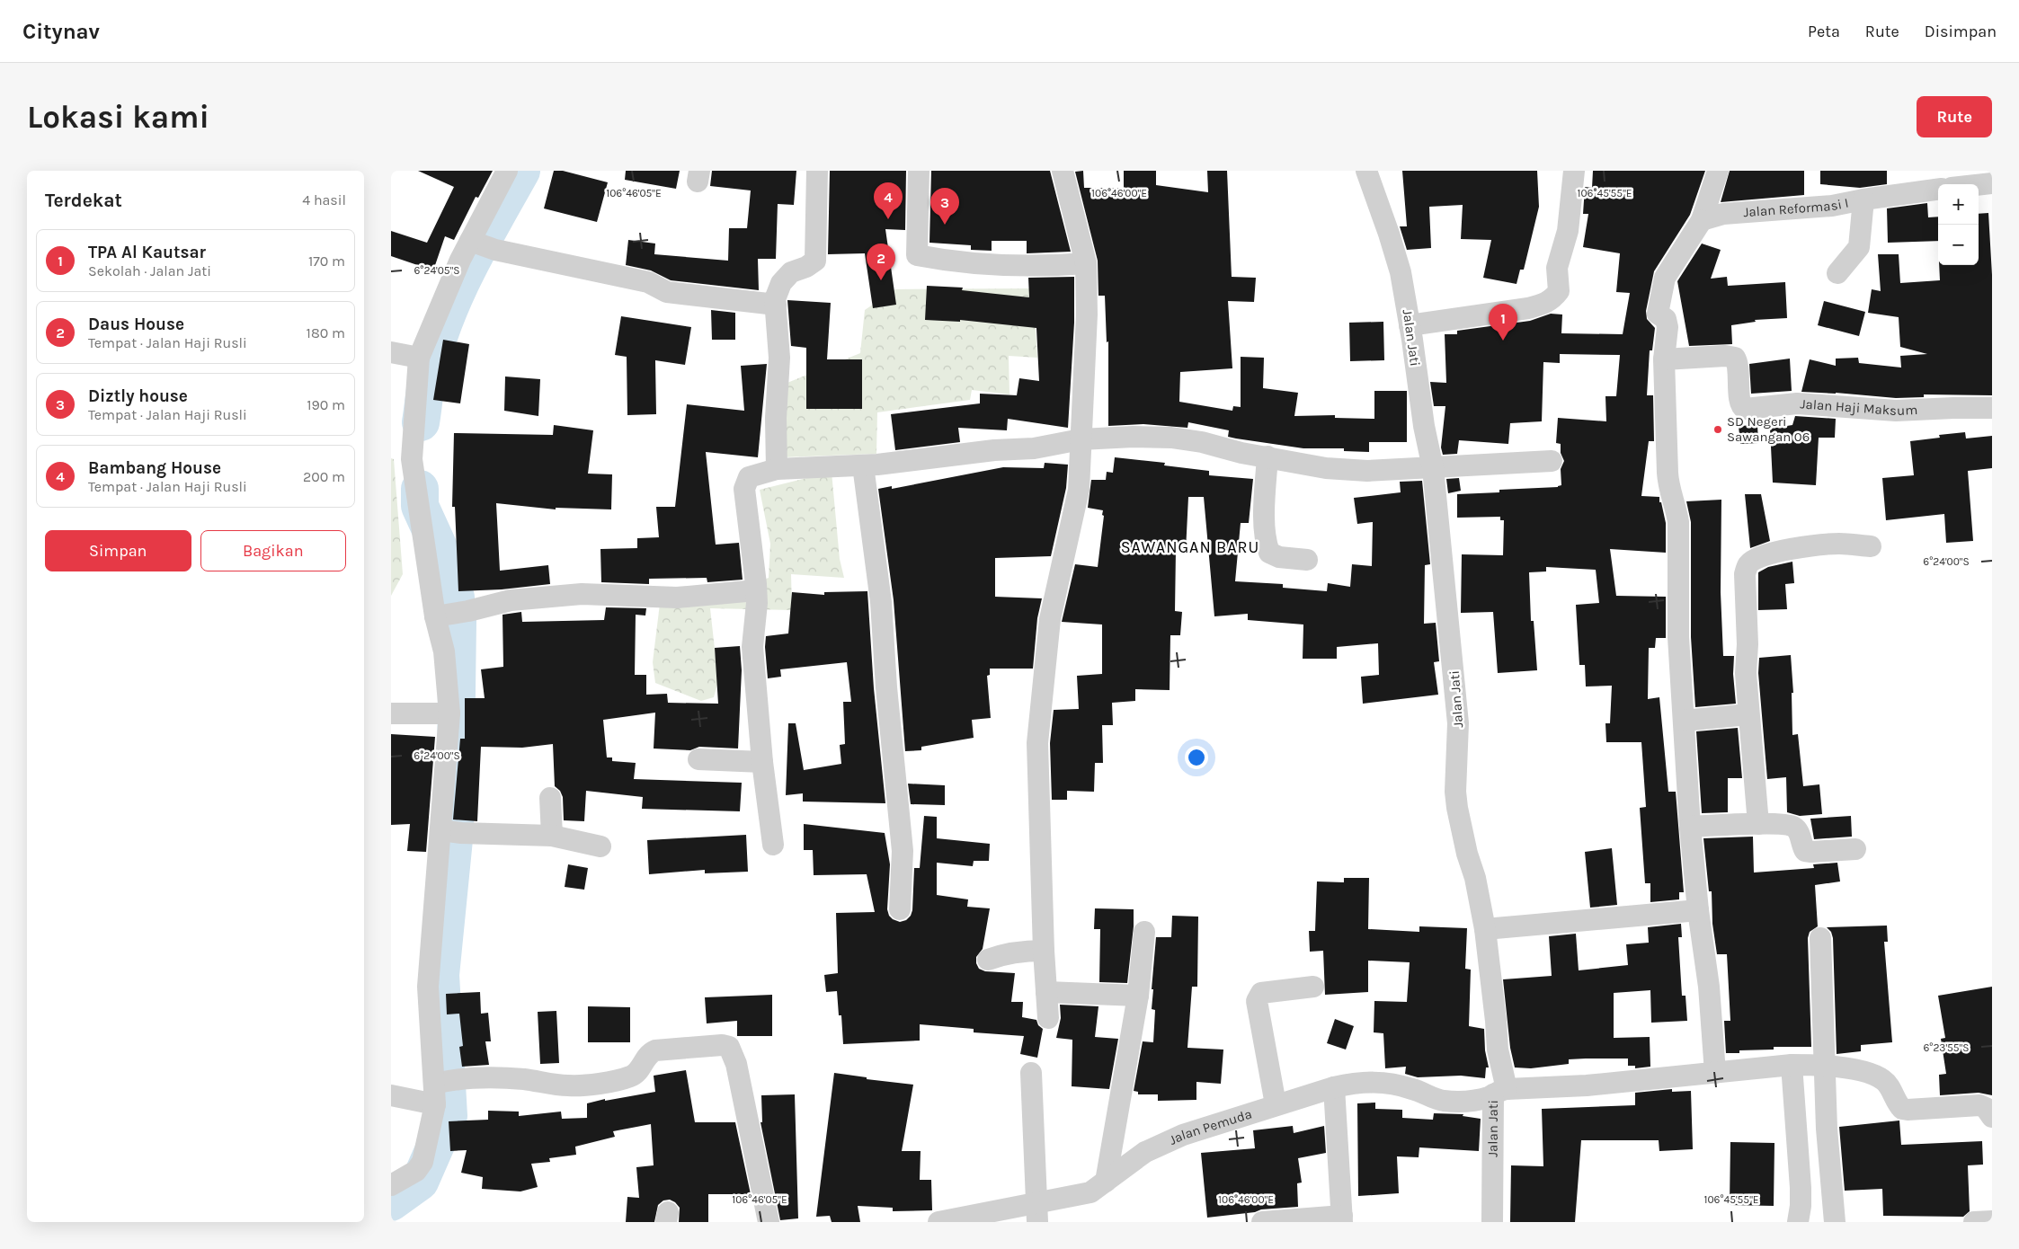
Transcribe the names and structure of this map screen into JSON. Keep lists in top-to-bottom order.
{
  "streets": {
    "street": [
      "Jalan Reformasi I",
      "Jalan Jati",
      "Jalan Haji Maksum",
      "Jalan Pemuda"
    ]
  },
  "crossings": [
    ["Jalan Jati", "Jalan Pemuda"]
  ],
  "districts": ["SAWANGAN BARU"],
  "places": ["SD Negeri Sawangan 06"],
  "page": {
    "header": "Citynav",
    "nav": ["Peta", "Rute", "Disimpan"],
    "buttons": [
      "Rute",
      ["Simpan", "Bagikan"]
    ],
    "title": "Lokasi kami",
    "heading": ["Terdekat", "4 hasil"],
    "pins": [
      "4",
      "3",
      "2",
      "1"
    ],
    "map_buttons": ["+", "−"],
    "list": [
      {
        "mark": "1",
        "name": "TPA Al Kautsar",
        "note": "Sekolah · Jalan Jati",
        "value": "170 m"
      },
      {
        "mark": "2",
        "name": "Daus House",
        "note": "Tempat · Jalan Haji Rusli",
        "value": "180 m"
      },
      {
        "mark": "3",
        "name": "Diztly house",
        "note": "Tempat · Jalan Haji Rusli",
        "value": "190 m"
      },
      {
        "mark": "4",
        "name": "Bambang House",
        "note": "Tempat · Jalan Haji Rusli",
        "value": "200 m"
      }
    ]
  },
  "coordinates": [
    "106°46'05\"E",
    "106°46'00\"E",
    "106°45'55\"E",
    "6°24'05\"S",
    "6°24'00\"S",
    "6°23'55\"S"
  ]
}
